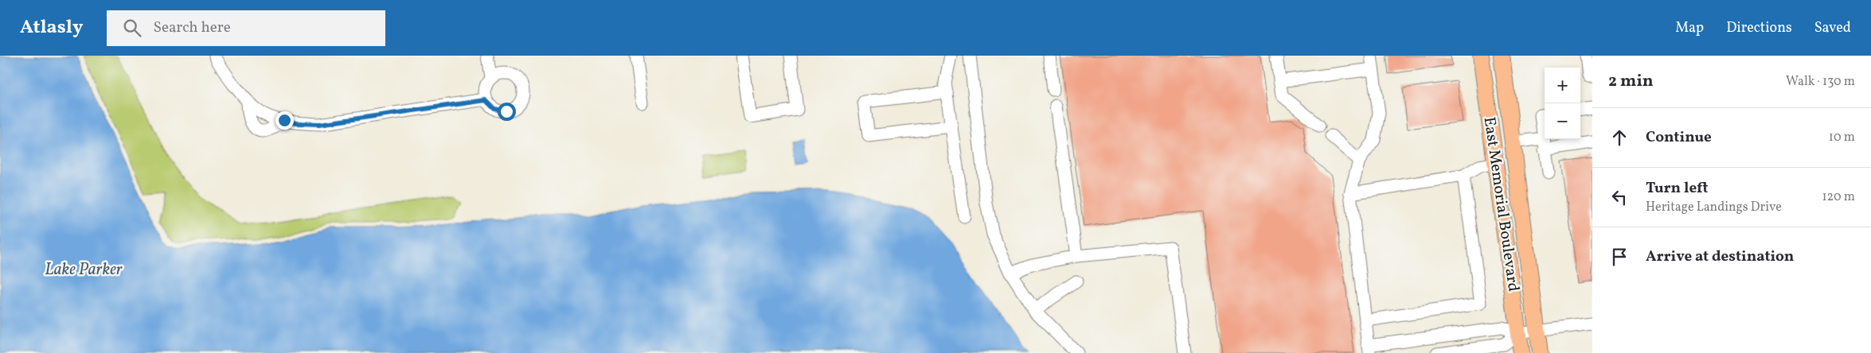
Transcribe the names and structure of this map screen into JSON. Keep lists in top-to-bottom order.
{
  "streets": {
    "main road": ["East Memorial Boulevard"]
  },
  "water": ["Lake Parker"],
  "page": {
    "header": "Atlasly",
    "search": "Search here",
    "nav": ["Map", "Directions", "Saved"],
    "heading": ["2 min", "Walk · 130 m"],
    "map_buttons": ["+", "−"],
    "list": [
      ["Continue", "10 m"],
      ["Turn left", "Heritage Landings Drive", "120 m"],
      "Arrive at destination"
    ]
  }
}
